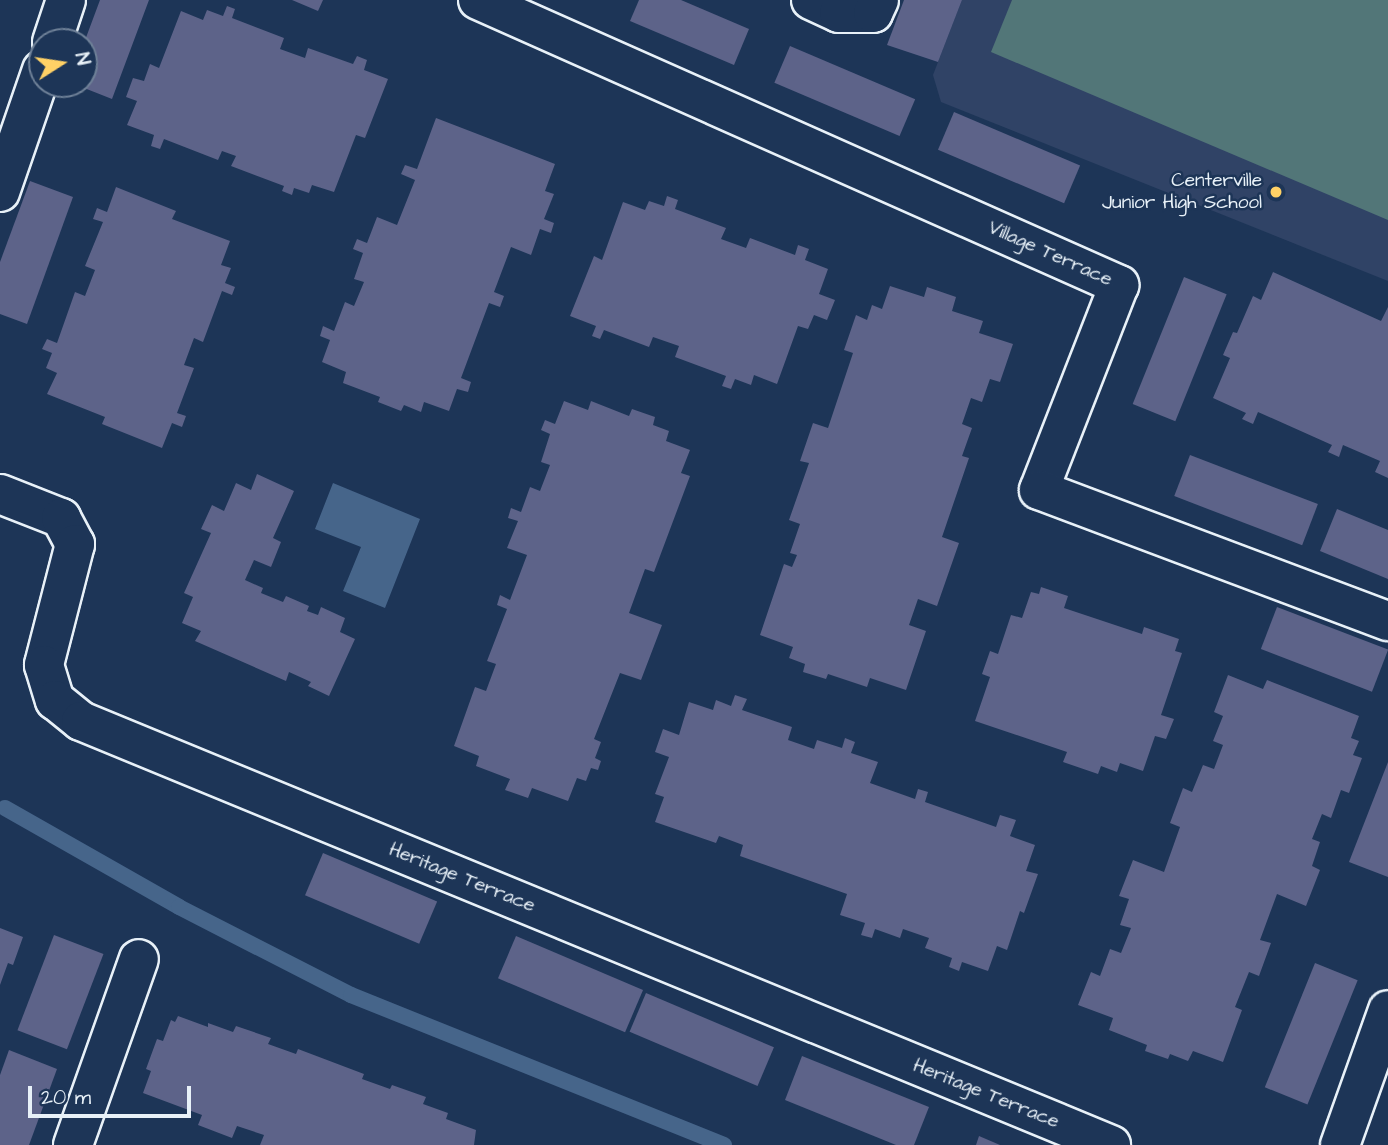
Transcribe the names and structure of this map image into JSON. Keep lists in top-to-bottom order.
{
  "streets": {
    "street": ["Village Terrace", "Heritage Terrace"]
  },
  "places": ["Centerville Junior High School"],
  "scale_bar": "20 m",
  "north": "right"
}
